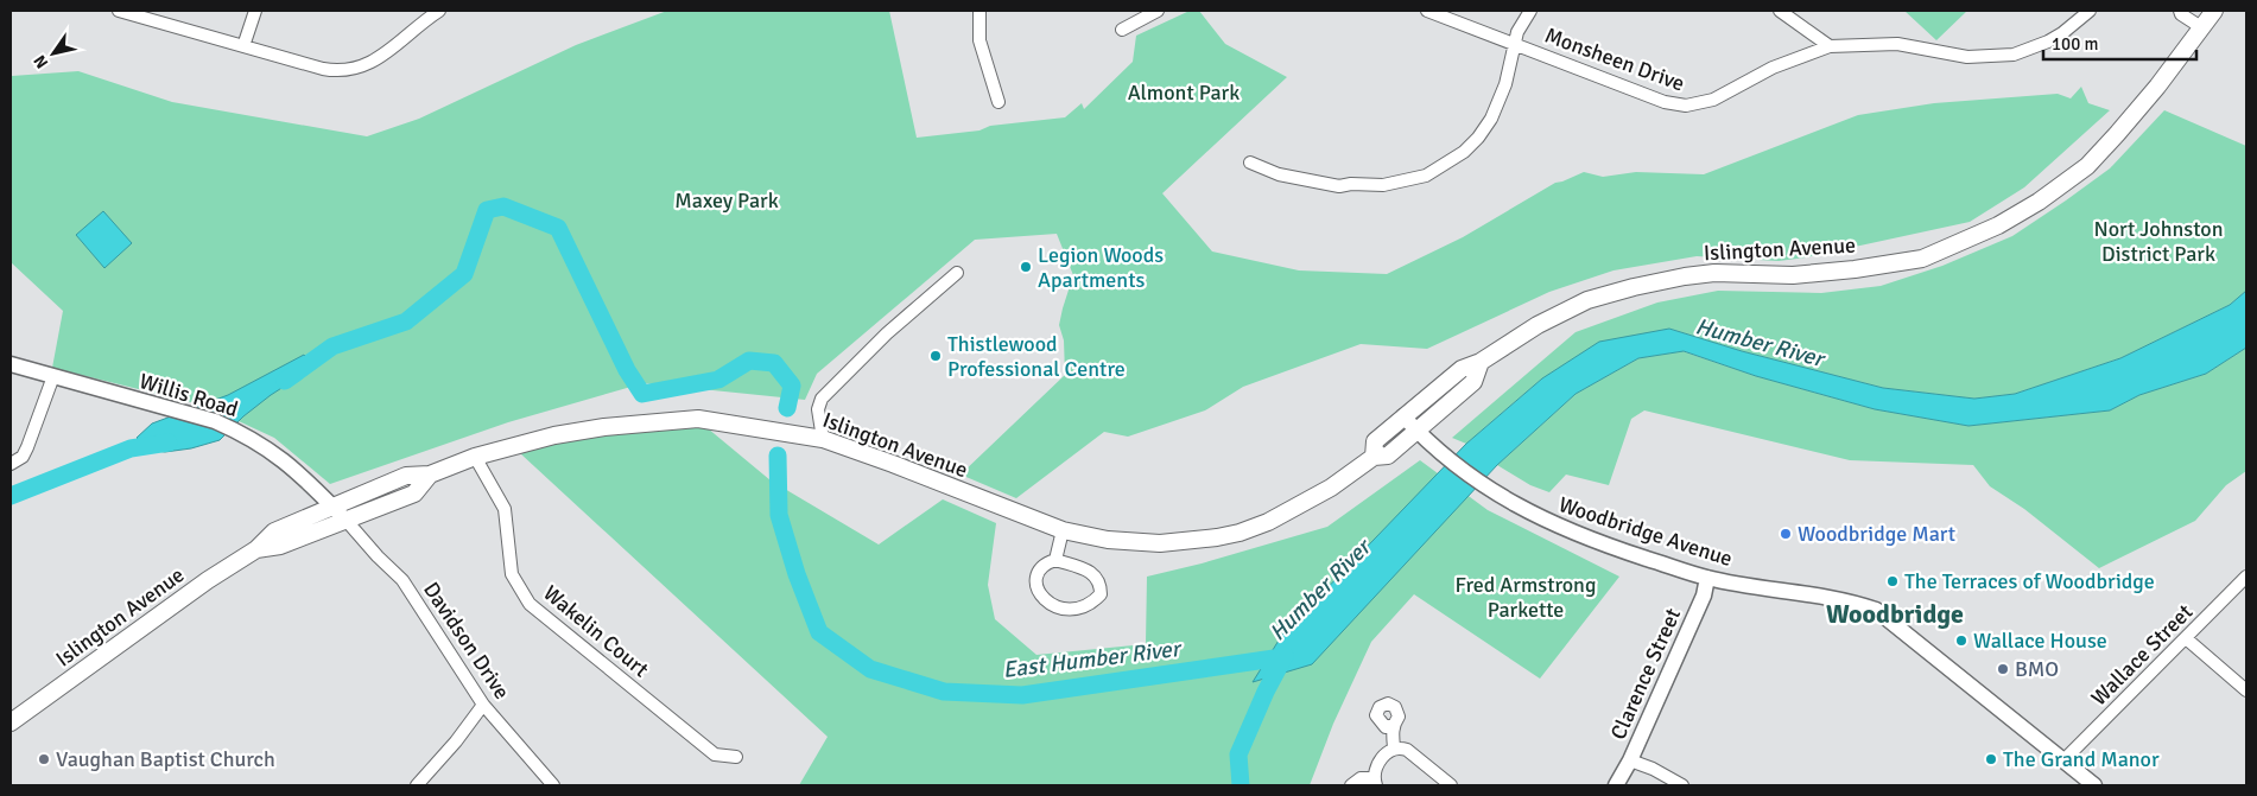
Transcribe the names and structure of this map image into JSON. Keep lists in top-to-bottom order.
{
  "streets": {
    "main road": ["Islington Avenue"],
    "street": [
      "Monsheen Drive",
      "Willis Road",
      "Woodbridge Avenue",
      "Wakelin Court",
      "Davidson Drive",
      "Wallace Street",
      "Clarence Street"
    ]
  },
  "crossings": [
    ["Islington Avenue", "Willis Road"],
    ["Islington Avenue", "Woodbridge Avenue"],
    ["Islington Avenue", "Wakelin Court"],
    ["Islington Avenue", "Davidson Drive"],
    ["Willis Road", "Davidson Drive"],
    ["Woodbridge Avenue", "Wallace Street"],
    ["Woodbridge Avenue", "Clarence Street"]
  ],
  "districts": ["Woodbridge"],
  "water": ["Humber River", "East Humber River"],
  "parks": [
    "Almont Park",
    "Maxey Park",
    "Nort Johnston District Park",
    "Fred Armstrong Parkette"
  ],
  "places": [
    "Legion Woods Apartments",
    "Thistlewood Professional Centre",
    "Woodbridge Mart",
    "The Terraces of Woodbridge",
    "Wallace House",
    "BMO",
    "Vaughan Baptist Church",
    "The Grand Manor"
  ],
  "scale_bar": "100 m",
  "north": "bottom left"
}
